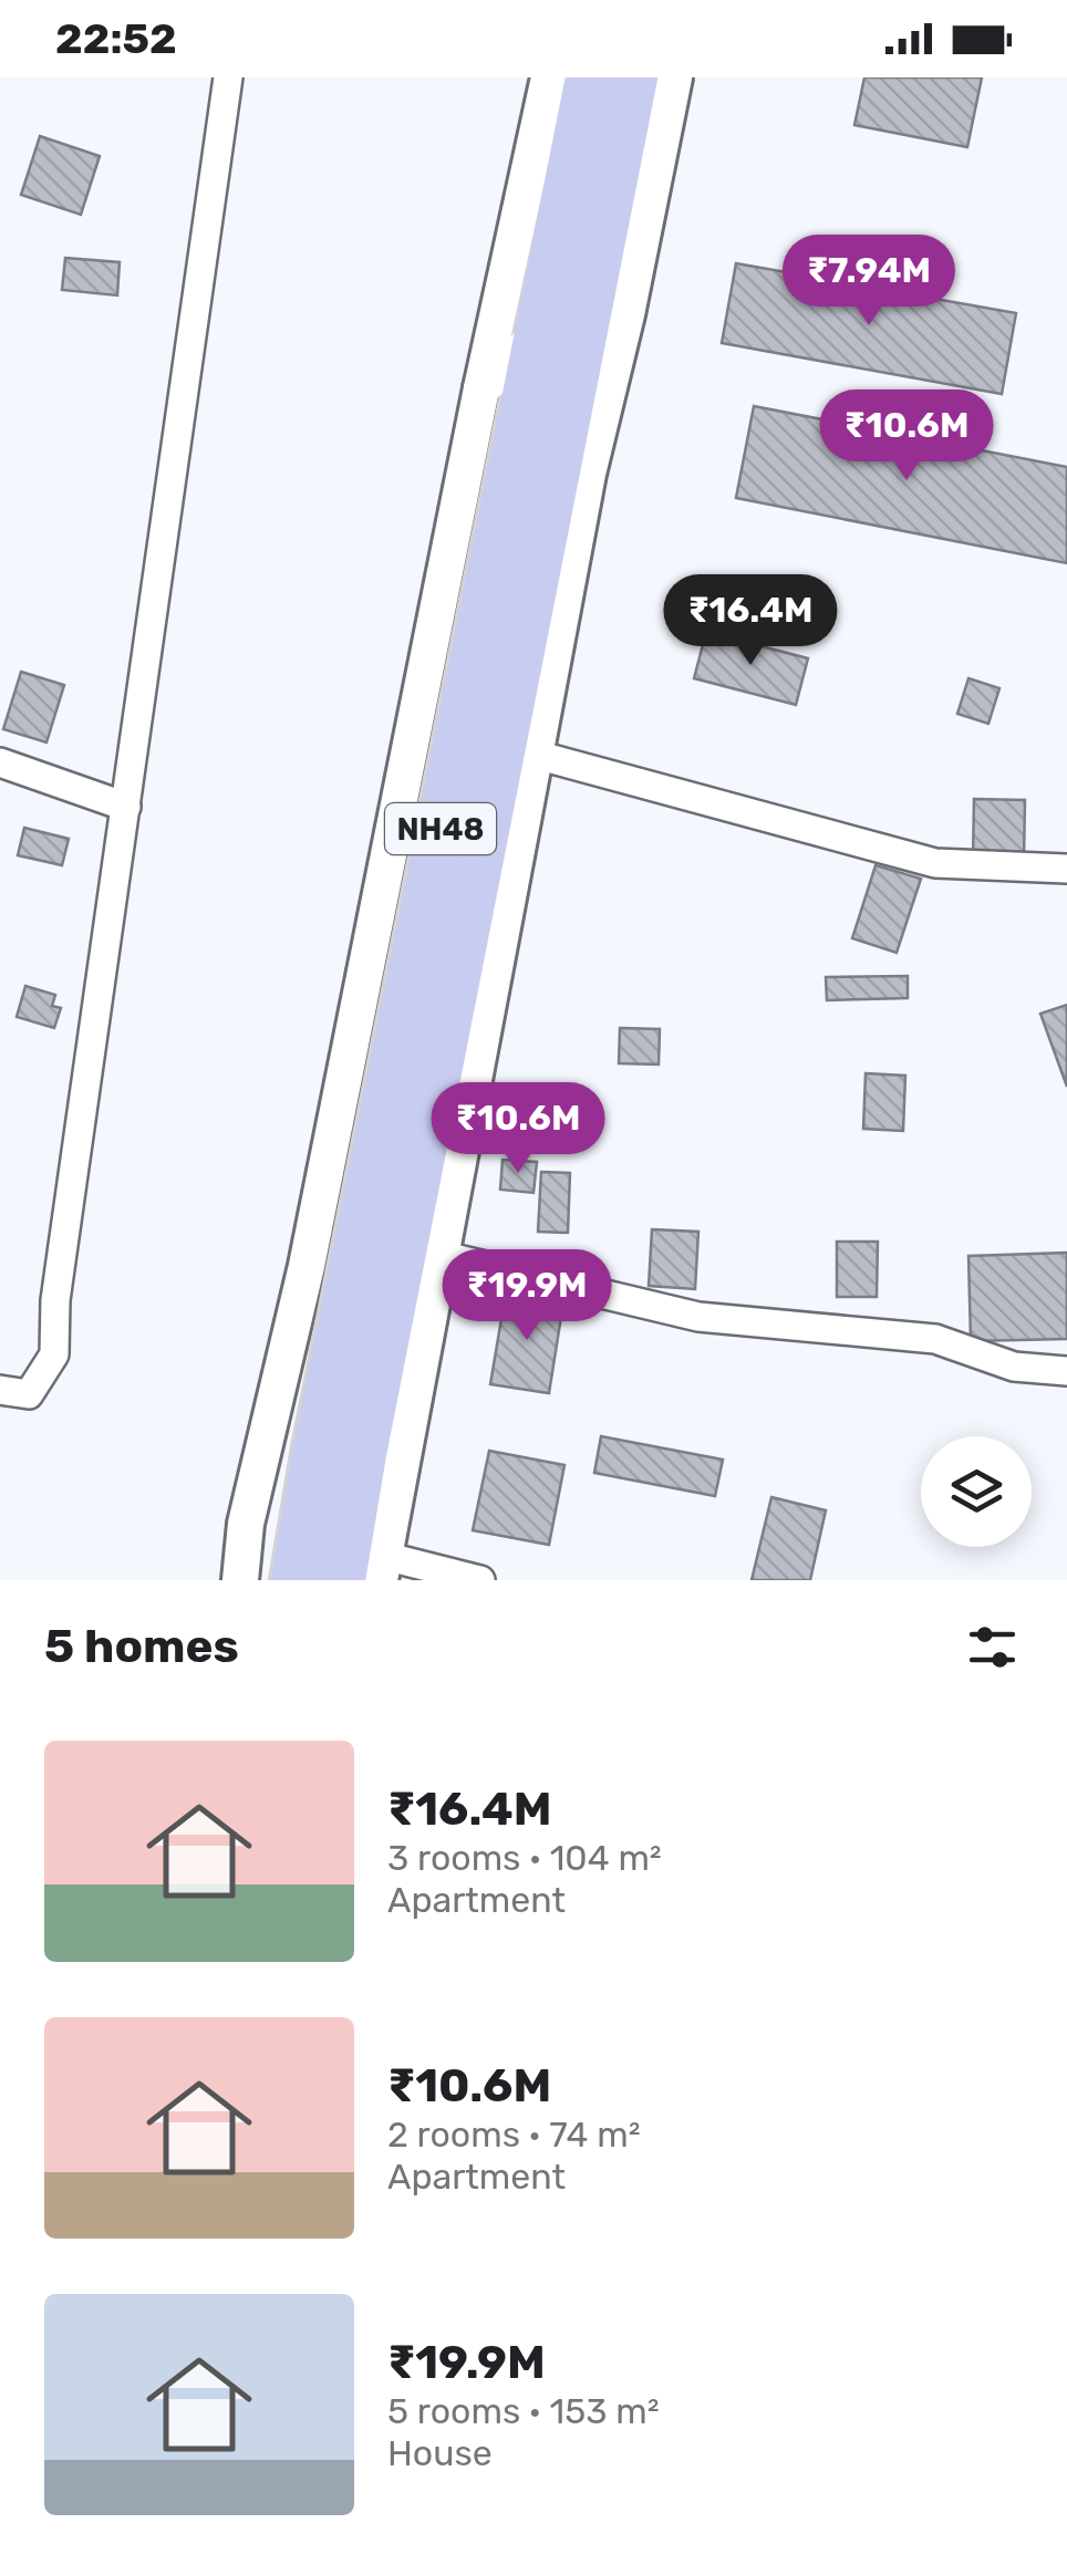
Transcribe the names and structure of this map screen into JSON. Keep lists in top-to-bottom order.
{
  "streets": {
    "highway": ["NH48"]
  },
  "page": {
    "status": "22:52",
    "price": [
      "₹7.94M",
      "₹10.6M",
      "₹16.4M",
      "₹10.6M",
      "₹19.9M"
    ],
    "heading": "5 homes",
    "list": [
      {
        "name": "₹16.4M",
        "note": "3 rooms · 104 m² · Apartment"
      },
      {
        "name": "₹10.6M",
        "note": "2 rooms · 74 m² · Apartment"
      },
      {
        "name": "₹19.9M",
        "note": "5 rooms · 153 m² · House"
      }
    ]
  }
}
